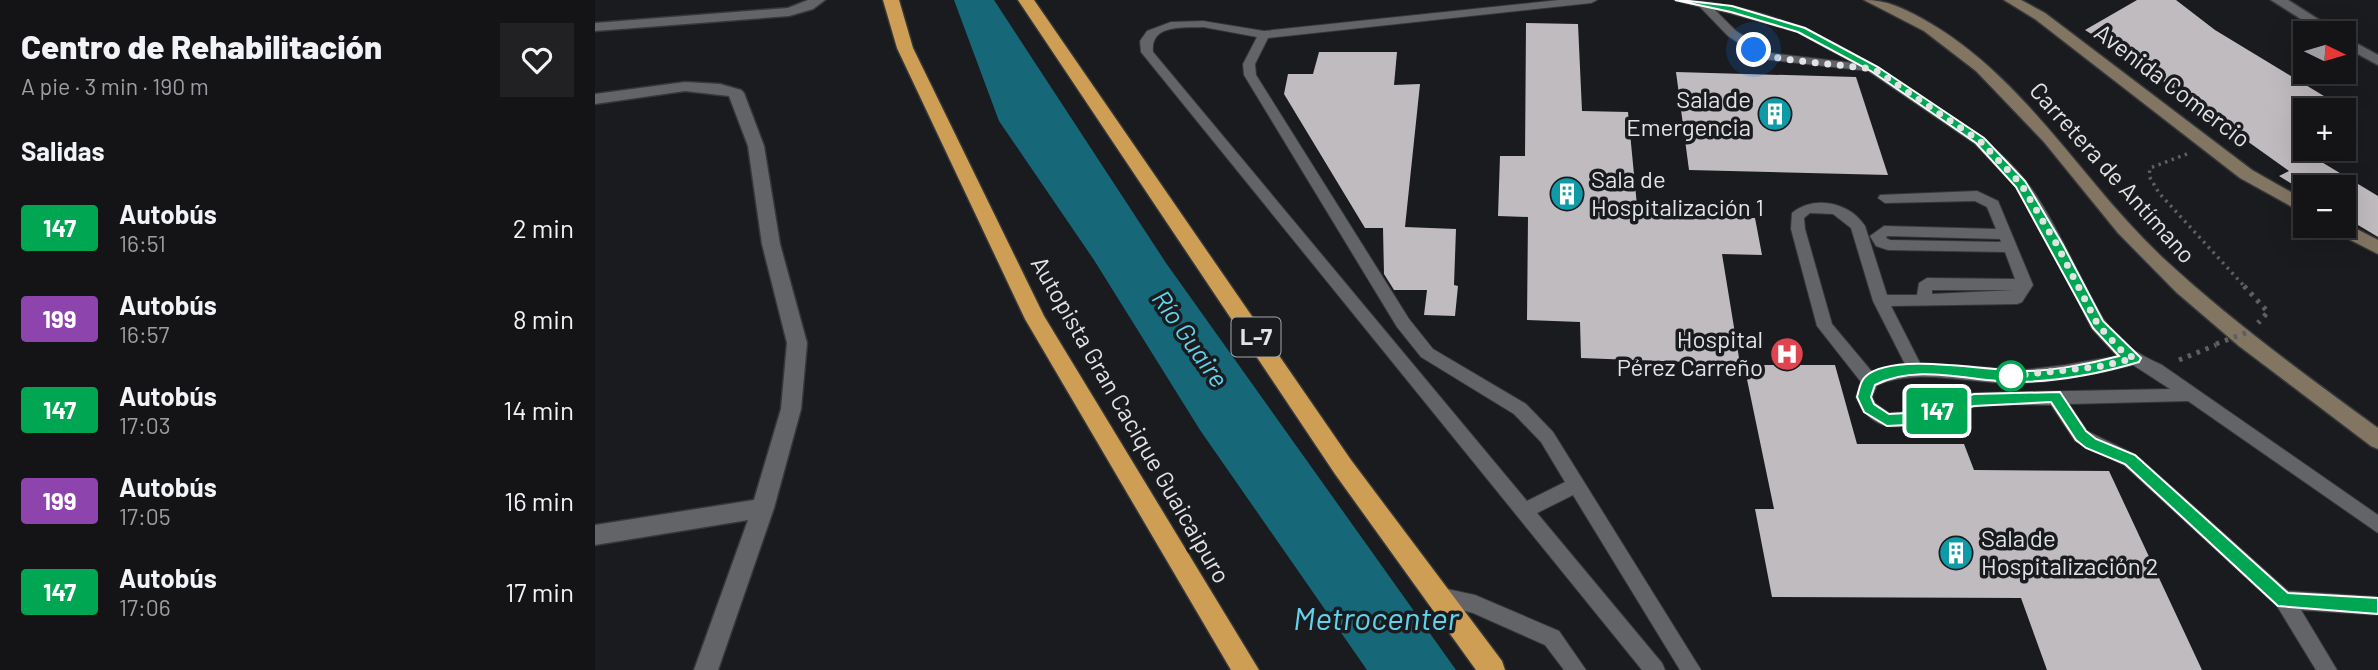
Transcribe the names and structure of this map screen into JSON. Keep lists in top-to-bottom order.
{
  "streets": {
    "highway": ["L-7", "Autopista Gran Cacique Guaicaipuro"],
    "main road": ["Avenida Comercio", "Carretera de Antímano"]
  },
  "water": ["Río Guaire", "Metrocenter"],
  "places": {
    "building": ["Sala de Emergencia", "Sala de Hospitalización 1", "Sala de Hospitalización 2"],
    "hospital": ["Hospital Pérez Carreño"]
  },
  "lines": ["bus line 147"],
  "north": "right",
  "page": {
    "heading": [
      ["Centro de Rehabilitación", "A pie · 3 min · 190 m"],
      "Salidas"
    ],
    "on_map": "147",
    "map_buttons": ["+", "−"],
    "list": [
      {
        "mark": "147",
        "name": "Autobús",
        "note": "16:51",
        "value": "2 min"
      },
      {
        "mark": "199",
        "name": "Autobús",
        "note": "16:57",
        "value": "8 min"
      },
      {
        "mark": "147",
        "name": "Autobús",
        "note": "17:03",
        "value": "14 min"
      },
      {
        "mark": "199",
        "name": "Autobús",
        "note": "17:05",
        "value": "16 min"
      },
      {
        "mark": "147",
        "name": "Autobús",
        "note": "17:06",
        "value": "17 min"
      }
    ]
  }
}
